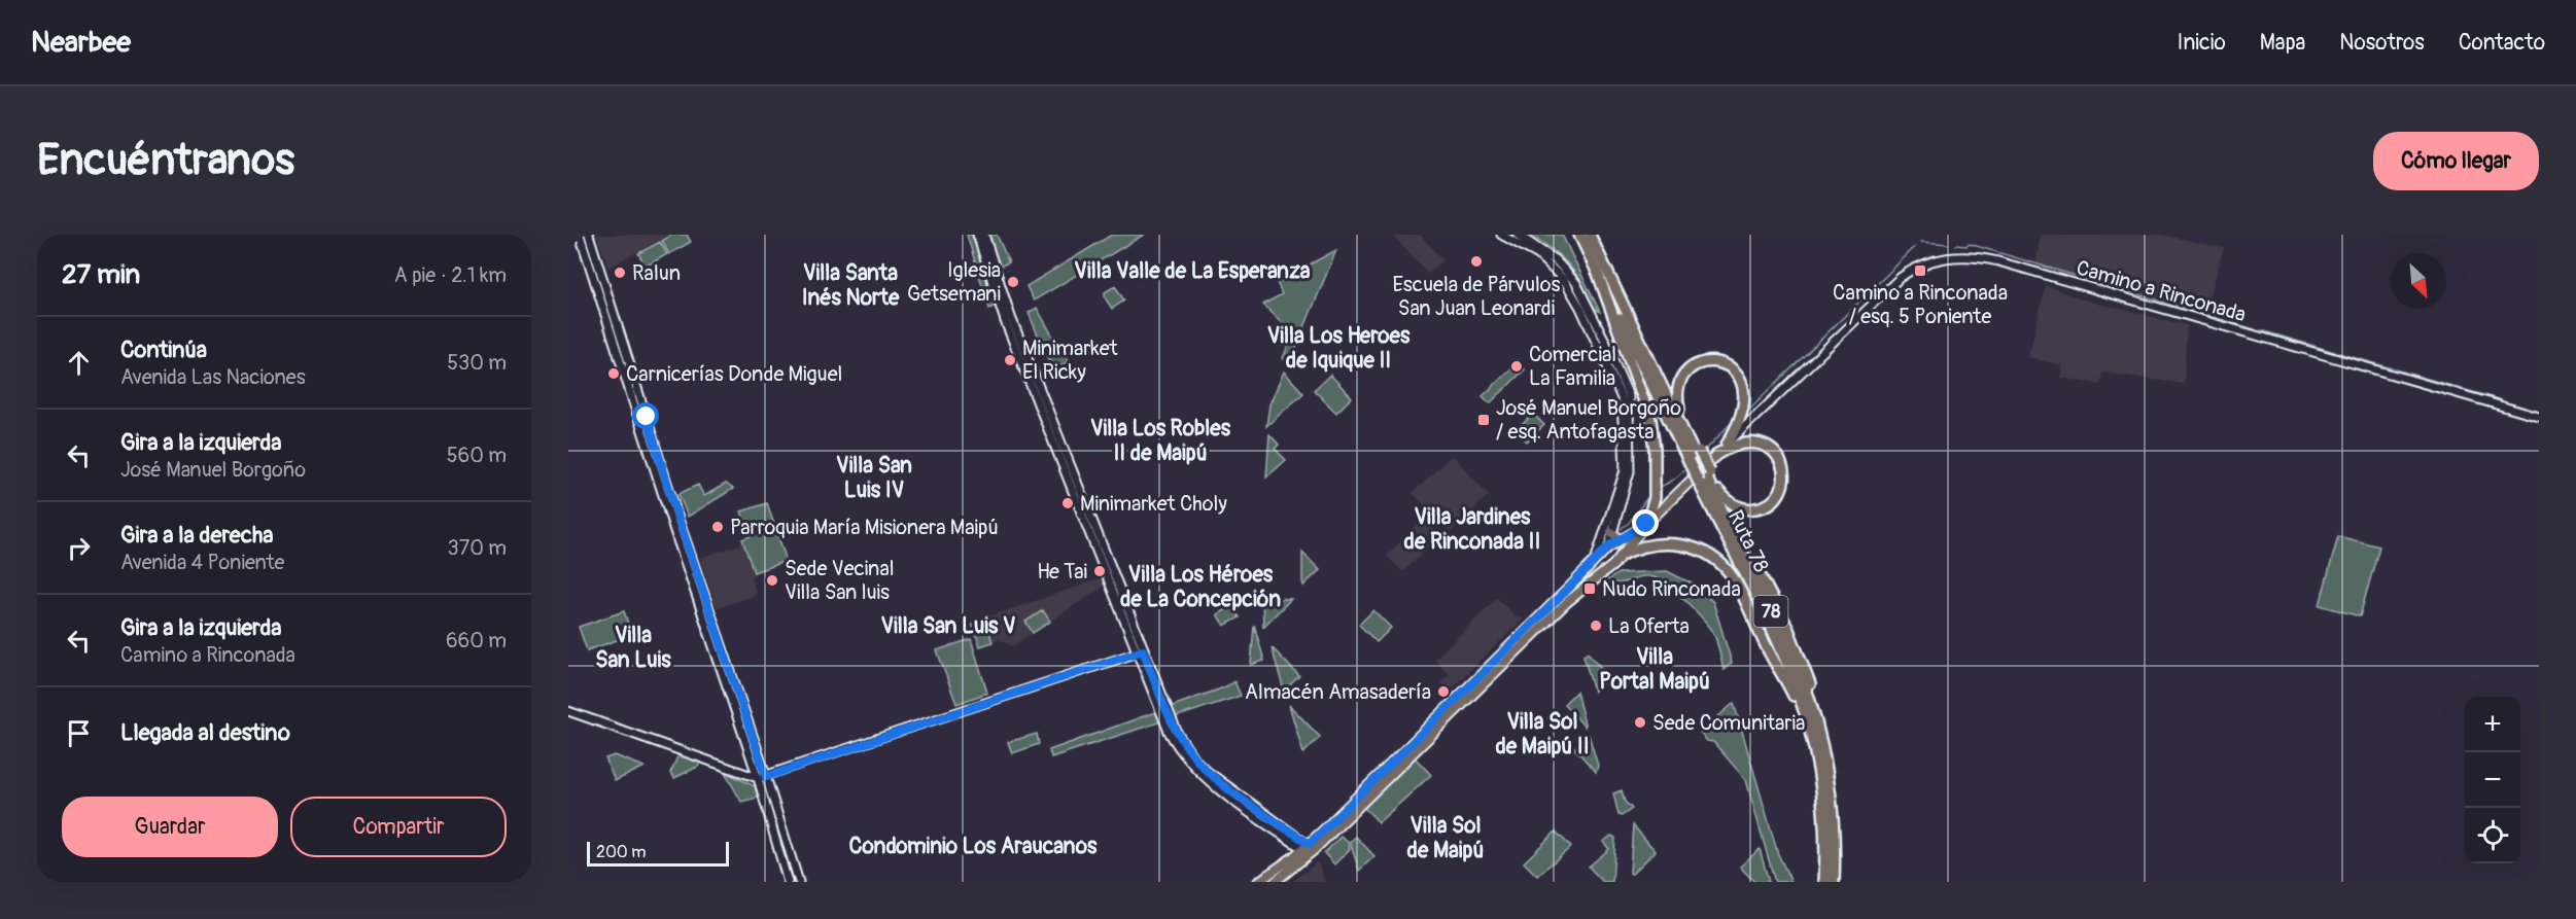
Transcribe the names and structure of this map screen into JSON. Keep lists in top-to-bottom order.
{
  "streets": {
    "highway": ["Ruta 78", "78"],
    "main road": ["Camino a Rinconada"]
  },
  "districts": [
    "Villa Valle de La Esperanza",
    "Villa Santa Inés Norte",
    "Villa Los Heroes de Iquique II",
    "Villa Los Robles II de Maipú",
    "Villa San Luis IV",
    "Villa Jardines de Rinconada II",
    "Villa Los Héroes de La Concepción",
    "Villa San Luis V",
    "Villa San Luis",
    "Villa Portal Maipú",
    "Villa Sol de Maipú II",
    "Villa Sol de Maipú",
    "Condominio Los Araucanos"
  ],
  "places": {
    "other": [
      "Escuela de Párvulos San Juan Leonardi",
      "Ralun",
      "Iglesia Getsemani",
      "Minimarket El Ricky",
      "Comercial La Familia",
      "Carnicerías Donde Miguel",
      "Minimarket Choly",
      "Parroquia María Misionera Maipú",
      "He Tai",
      "Sede Vecinal Villa San luis",
      "La Oferta",
      "Almacén Amasadería",
      "Sede Comunitaria"
    ],
    "transit": ["Camino a Rinconada / esq. 5 Poniente", "José Manuel Borgoño / esq. Antofagasta", "Nudo Rinconada"]
  },
  "scale_bar": "200 m",
  "north": "bottom right",
  "page": {
    "header": "Nearbee",
    "nav": [
      "Inicio",
      "Mapa",
      "Nosotros",
      "Contacto"
    ],
    "buttons": [
      "Cómo llegar",
      ["Guardar", "Compartir"]
    ],
    "title": "Encuéntranos",
    "heading": ["27 min", "A pie · 2.1 km"],
    "list": [
      ["Continúa", "Avenida Las Naciones", "530 m"],
      ["Gira a la izquierda", "José Manuel Borgoño", "560 m"],
      ["Gira a la derecha", "Avenida 4 Poniente", "370 m"],
      ["Gira a la izquierda", "Camino a Rinconada", "660 m"],
      "Llegada al destino"
    ],
    "map_buttons": ["+", "−"],
    "scale": "200 m"
  }
}
